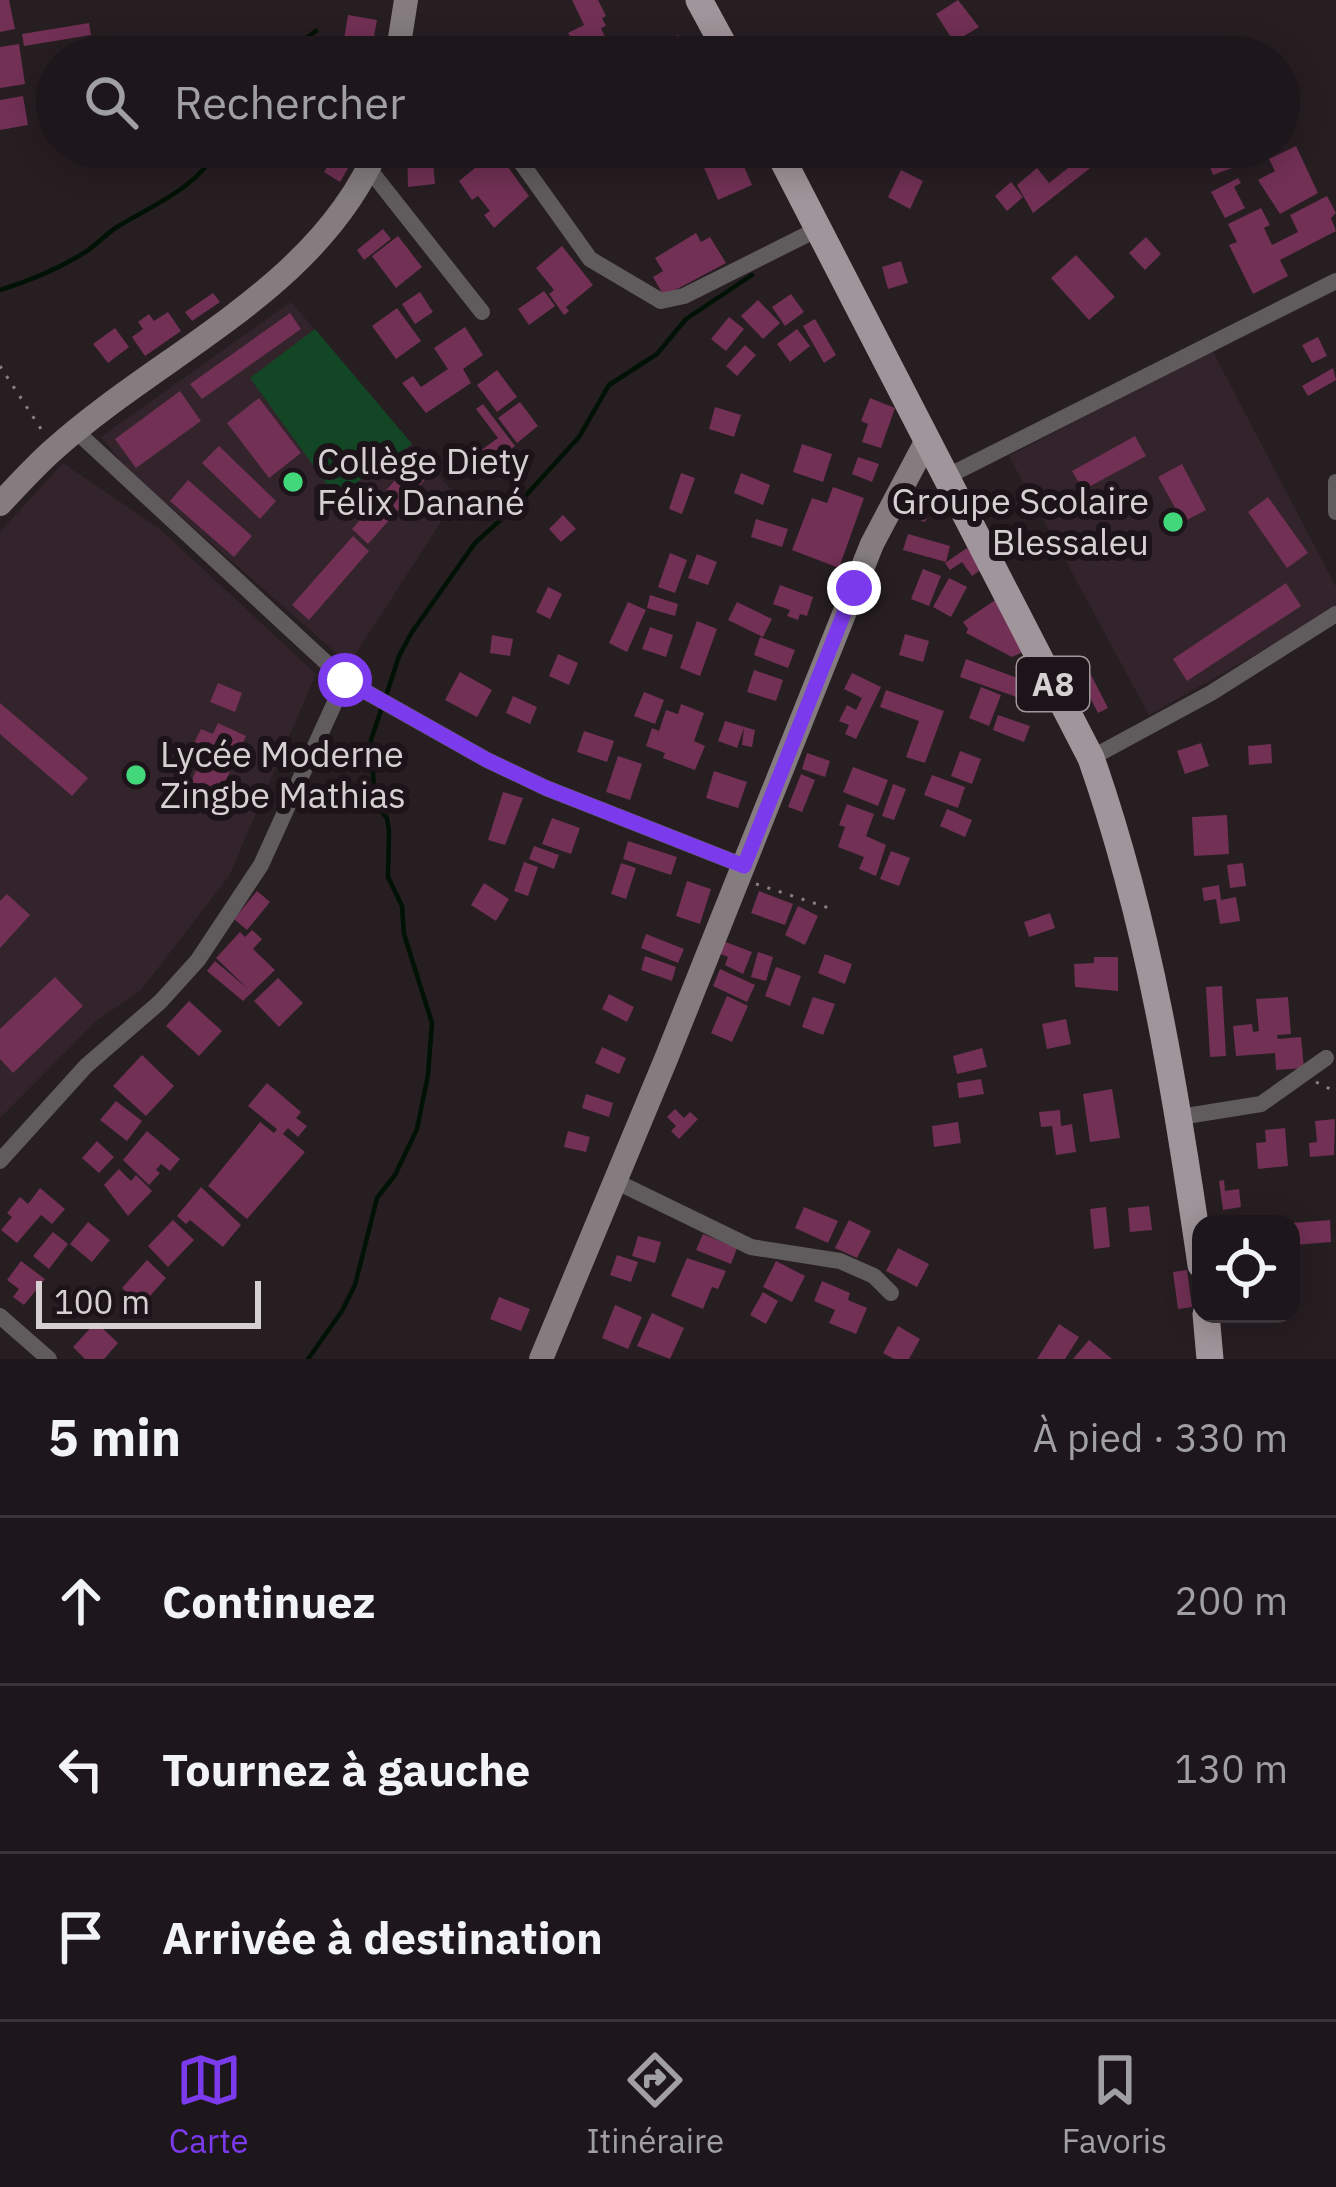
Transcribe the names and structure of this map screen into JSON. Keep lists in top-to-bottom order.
{
  "streets": {
    "main road": ["A8"]
  },
  "places": ["Collège Diety Félix Danané", "Groupe Scolaire Blessaleu", "Lycée Moderne Zingbe Mathias"],
  "scale_bar": "100 m",
  "page": {
    "search": "Rechercher",
    "scale": "100 m",
    "heading": ["5 min", "À pied · 330 m"],
    "list": [
      ["Continuez", "200 m"],
      ["Tournez à gauche", "130 m"],
      "Arrivée à destination"
    ],
    "nav": ["Carte", "Itinéraire", "Favoris"]
  }
}
